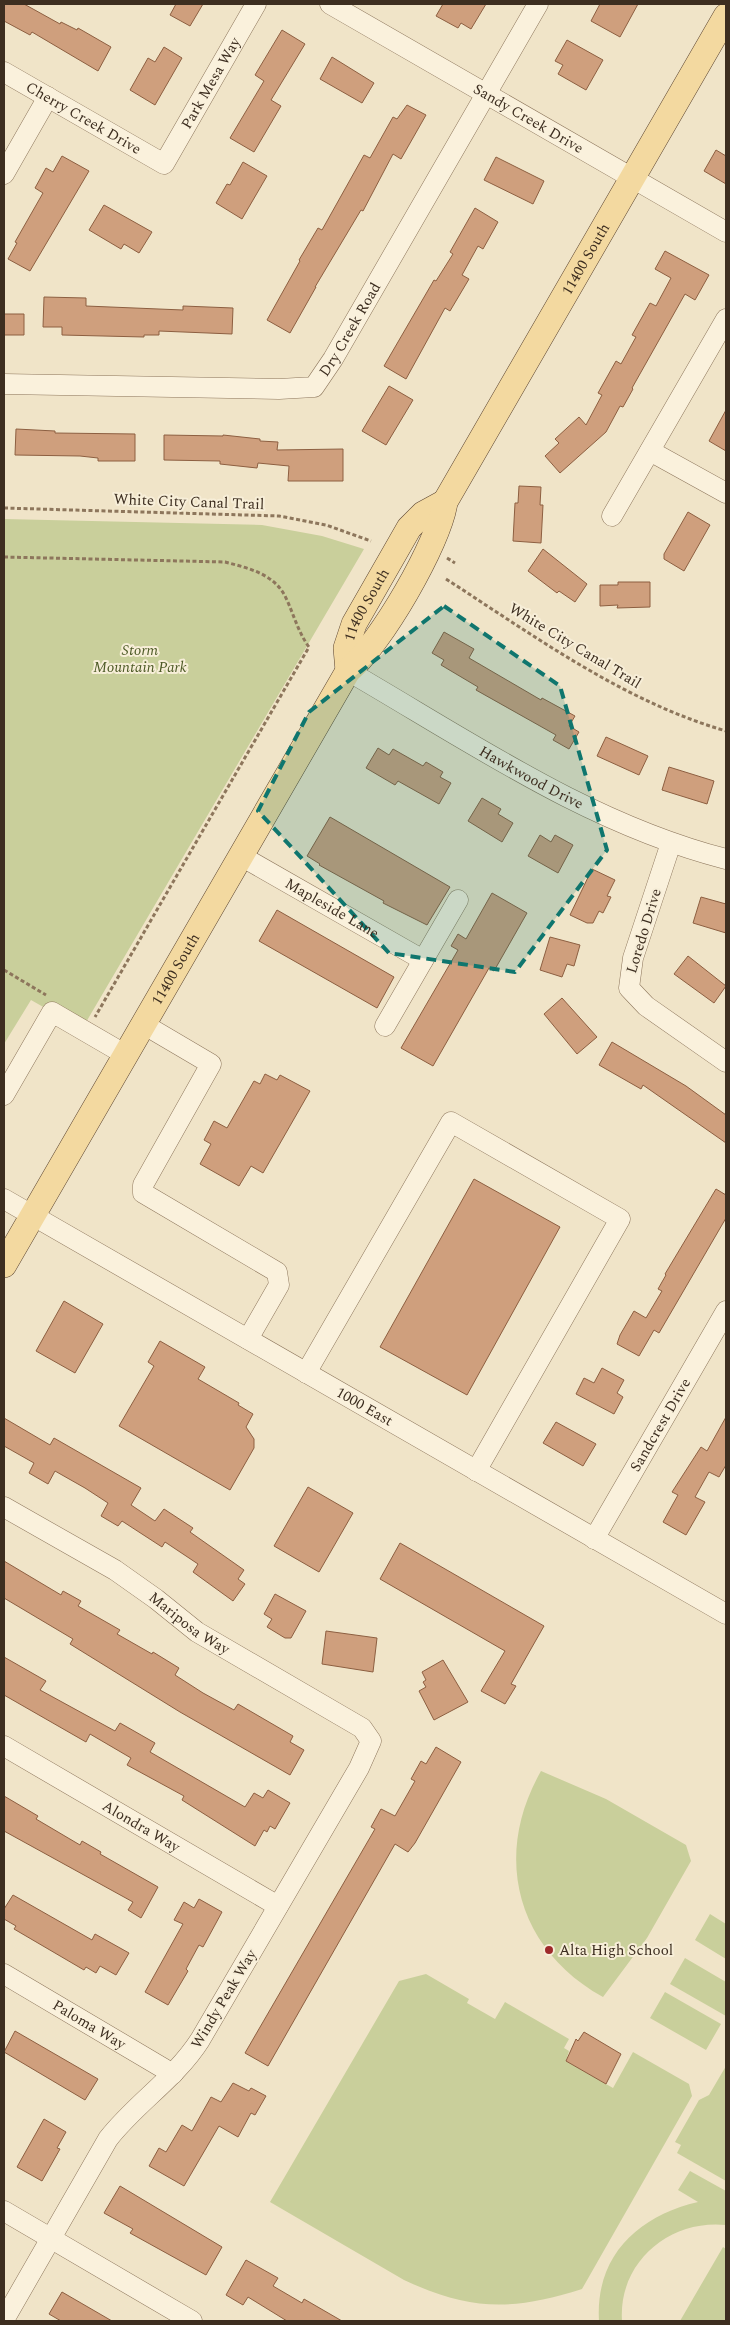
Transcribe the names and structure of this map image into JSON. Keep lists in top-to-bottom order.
{
  "streets": {
    "main road": ["11400 South"],
    "street": [
      "Park Mesa Way",
      "Cherry Creek Drive",
      "Sandy Creek Drive",
      "Dry Creek Road",
      "Hawkwood Drive",
      "Mapleside Lane",
      "Loredo Drive",
      "1000 East",
      "Sandcrest Drive",
      "Mariposa Way",
      "Alondra Way",
      "Windy Peak Way",
      "Paloma Way"
    ],
    "path": ["White City Canal Trail"]
  },
  "crossings": [
    ["Park Mesa Way", "Cherry Creek Drive"],
    ["Sandy Creek Drive", "11400 South"],
    ["Sandy Creek Drive", "Dry Creek Road"],
    ["11400 South", "Hawkwood Drive"],
    ["11400 South", "Mapleside Lane"],
    ["11400 South", "1000 East"],
    ["Hawkwood Drive", "Loredo Drive"],
    ["1000 East", "Sandcrest Drive"],
    ["Mariposa Way", "Windy Peak Way"],
    ["Alondra Way", "Windy Peak Way"],
    ["Windy Peak Way", "Paloma Way"]
  ],
  "parks": ["Storm Mountain Park"],
  "places": ["Alta High School"]
}
